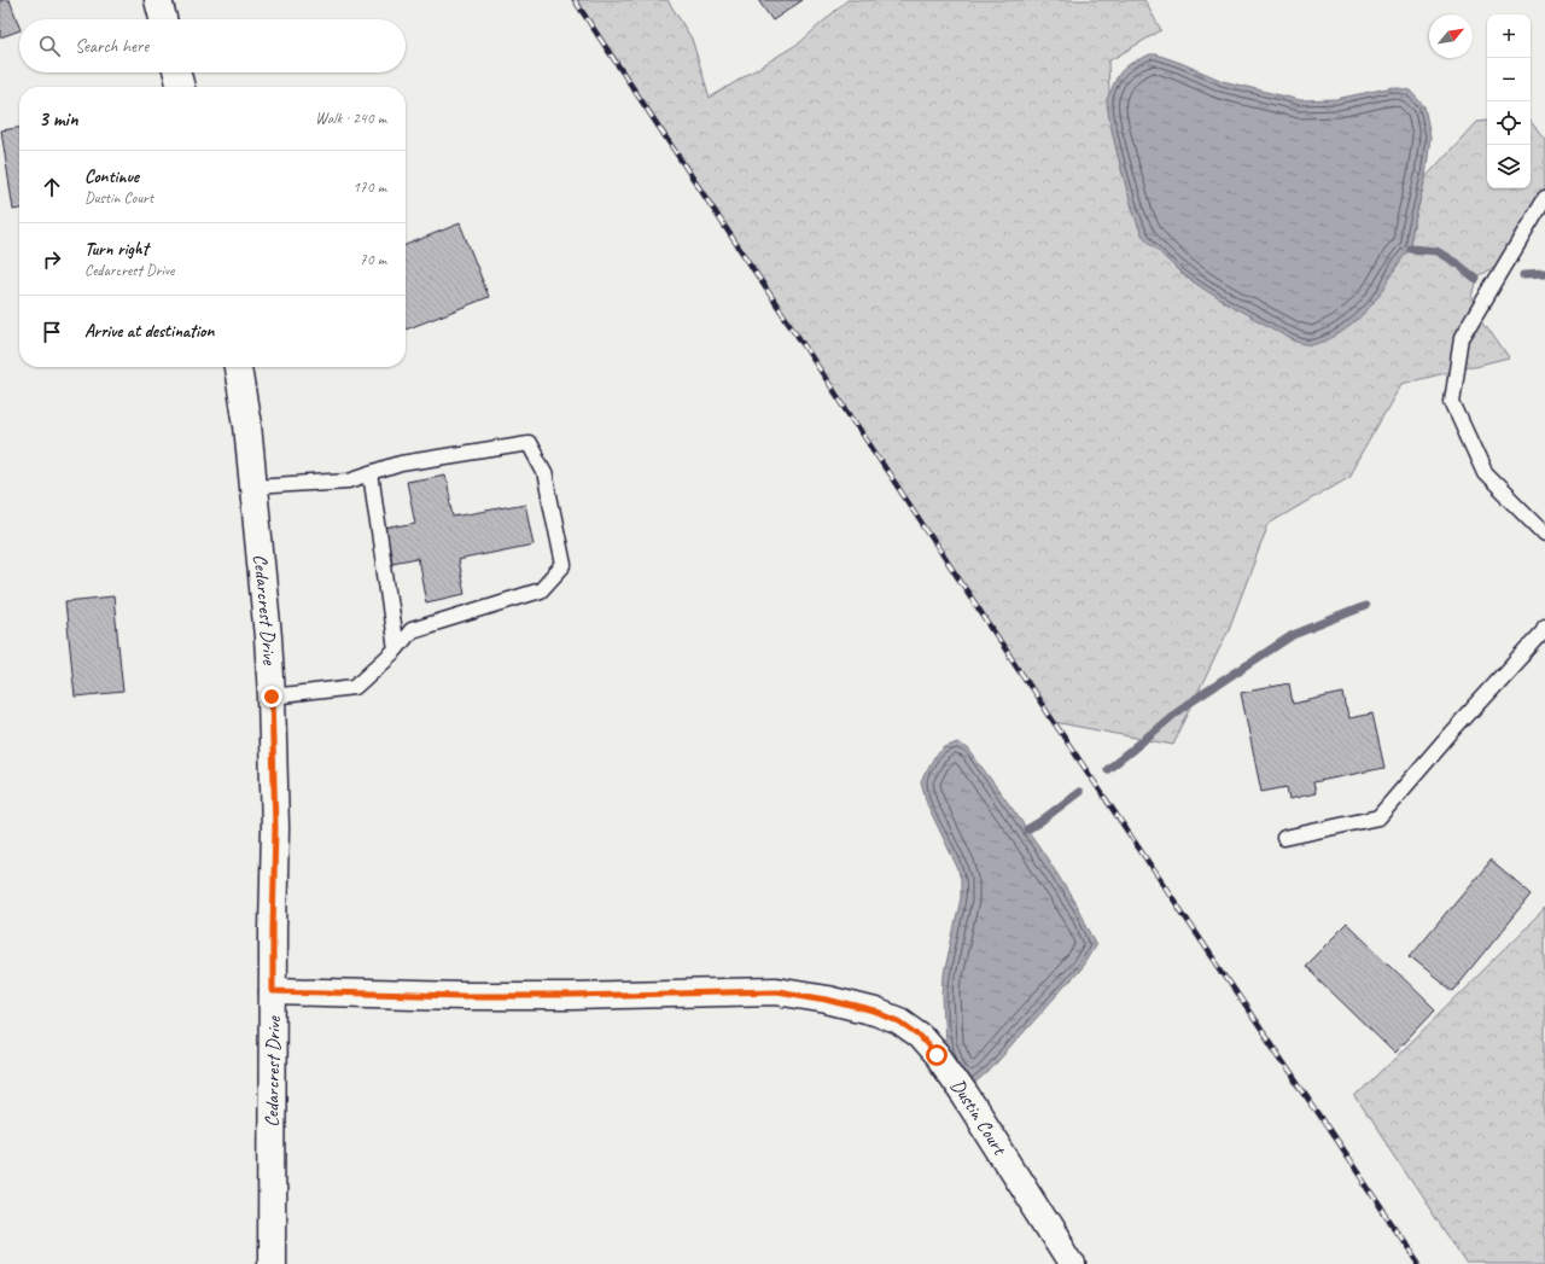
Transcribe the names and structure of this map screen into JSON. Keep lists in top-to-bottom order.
{
  "streets": {
    "street": ["Cedarcrest Drive", "Dustin Court"]
  },
  "crossings": [
    ["Cedarcrest Drive", "Dustin Court"]
  ],
  "north": "top right",
  "page": {
    "map_buttons": ["+", "−"],
    "search": "Search here",
    "heading": ["3 min", "Walk · 240 m"],
    "list": [
      ["Continue", "Dustin Court", "170 m"],
      ["Turn right", "Cedarcrest Drive", "70 m"],
      "Arrive at destination"
    ]
  }
}
